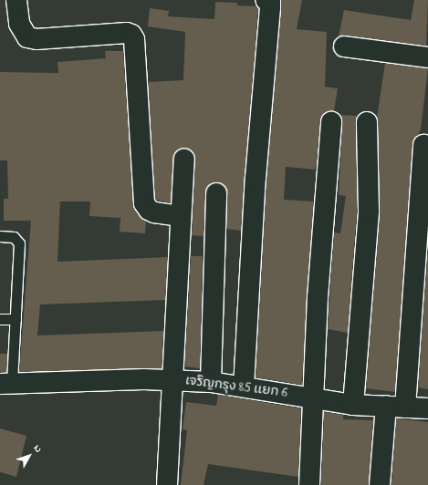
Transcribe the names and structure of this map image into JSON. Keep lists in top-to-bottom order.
{
  "streets": {
    "street": ["เจริญกรุง 85 แยก 6"]
  },
  "north": "top right"
}
